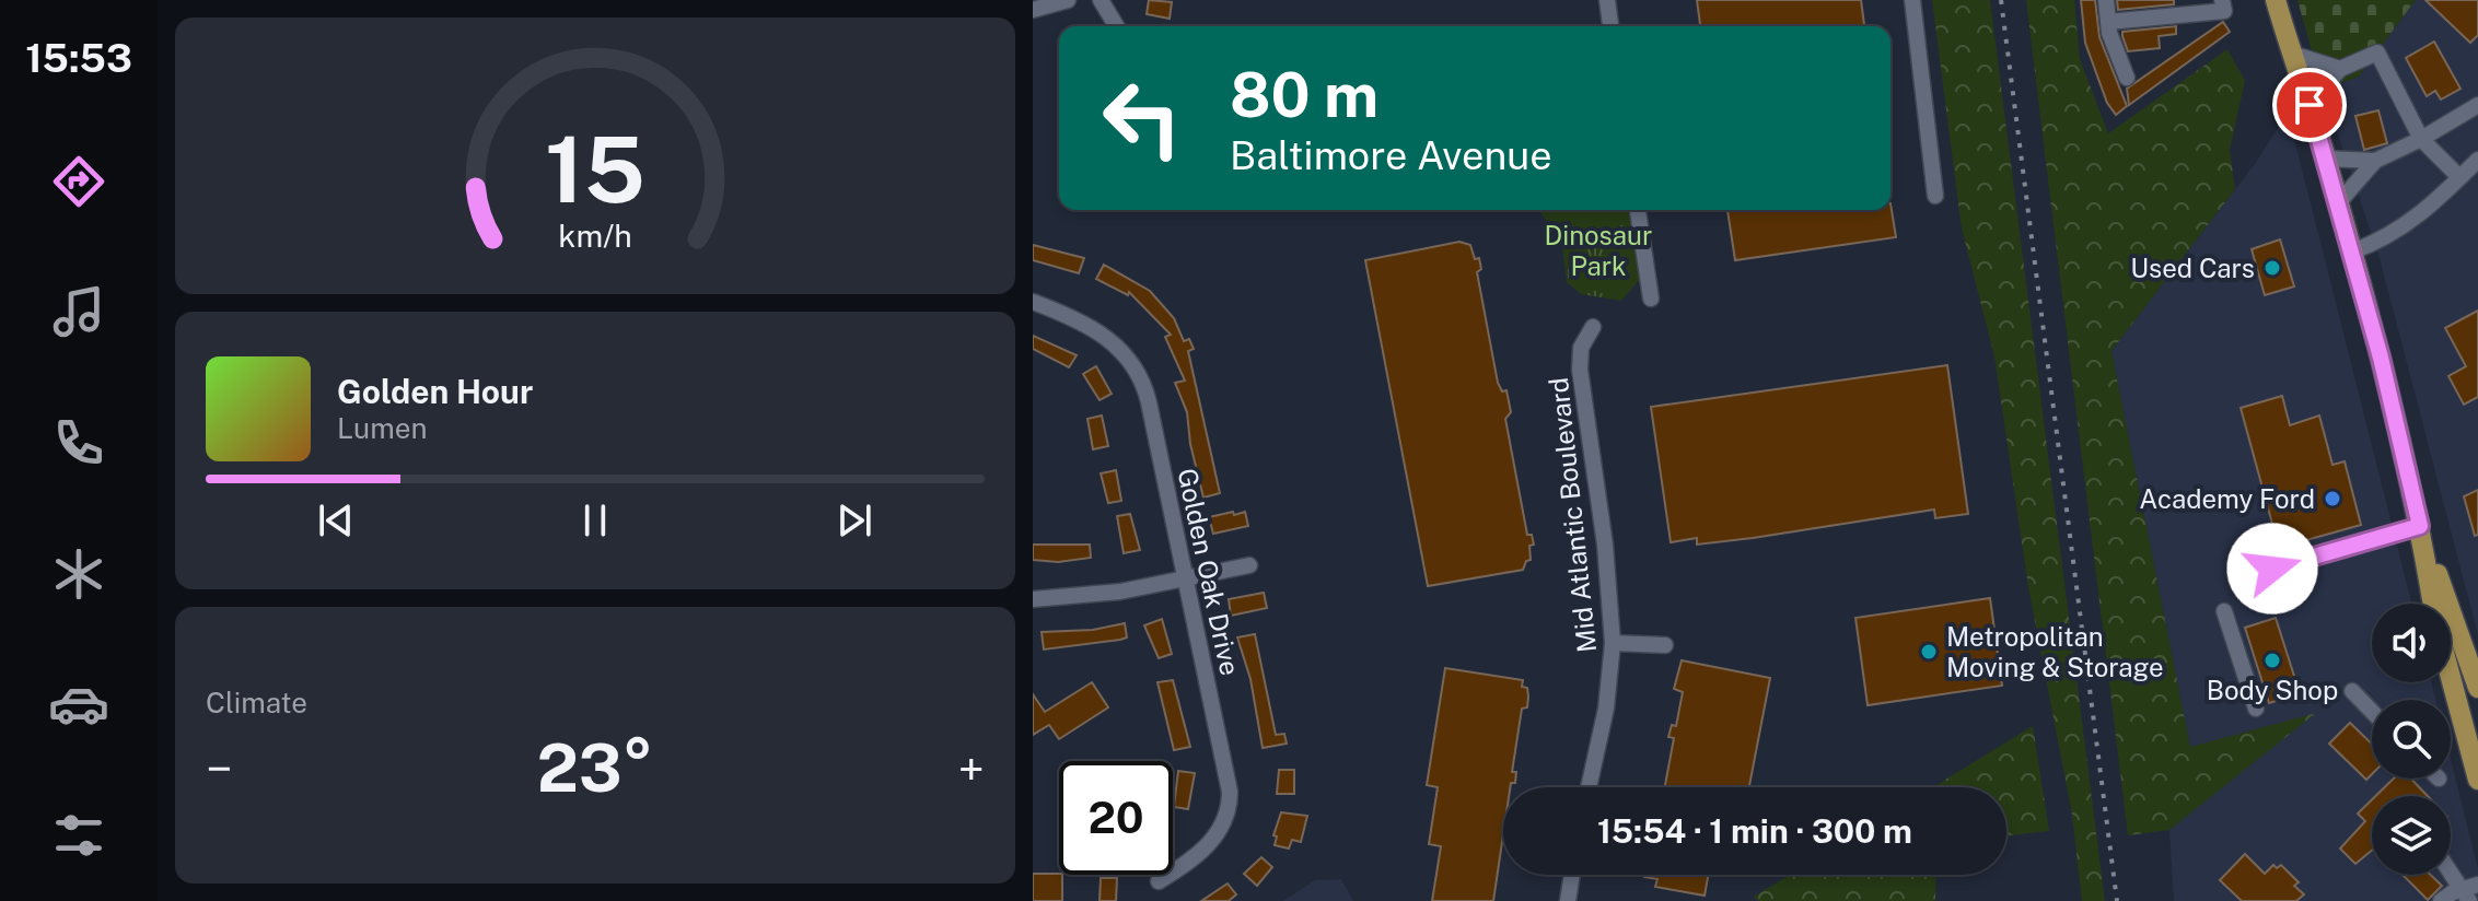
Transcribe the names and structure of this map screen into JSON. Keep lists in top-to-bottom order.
{
  "streets": {
    "street": ["Mid Atlantic Boulevard", "Golden Oak Drive"]
  },
  "parks": ["Dinosaur Park"],
  "places": [
    "Used Cars",
    "Academy Ford",
    "Metropolitan Moving & Storage",
    "Body Shop"
  ],
  "page": {
    "tabs": "15:53",
    "turn": ["80 m", "Baltimore Avenue"],
    "song": ["Golden Hour", "Lumen"],
    "tile": "Climate",
    "heat": ["−", "23°", "+"],
    "limit": "20",
    "trip": "15:54 · 1 min · 300 m",
    "gauge": ["15", "km/h"]
  }
}
